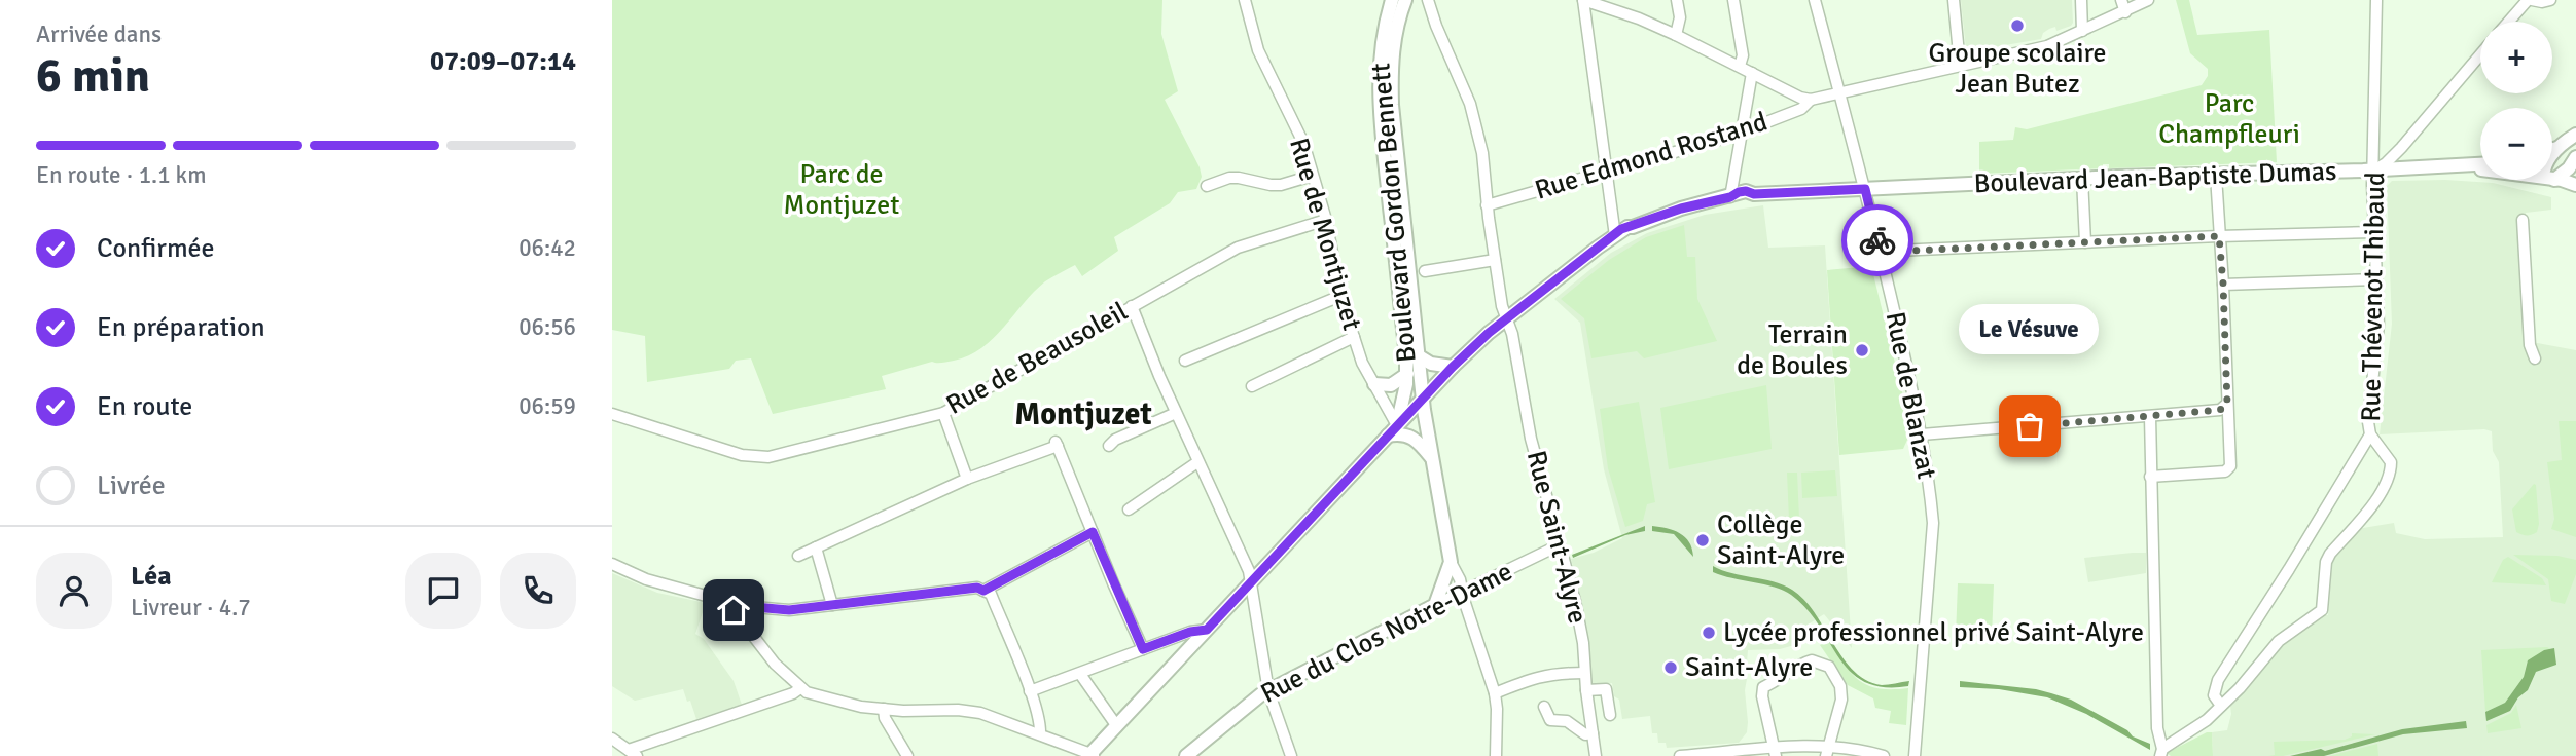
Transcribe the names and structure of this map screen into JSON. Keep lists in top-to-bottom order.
{
  "streets": {
    "main road": ["Boulevard Jean-Baptiste Dumas", "Boulevard Gordon Bennett", "Rue du Clos Notre-Dame"],
    "street": [
      "Rue Edmond Rostand",
      "Rue de Montjuzet",
      "Rue Thévenot Thibaud",
      "Rue de Beausoleil",
      "Rue de Blanzat",
      "Rue Saint-Alyre"
    ]
  },
  "crossings": [
    ["Rue Edmond Rostand", "Rue de Blanzat"],
    ["Rue Edmond Rostand", "Rue Saint-Alyre"],
    ["Boulevard Jean-Baptiste Dumas", "Boulevard Gordon Bennett"],
    ["Boulevard Jean-Baptiste Dumas", "Rue de Montjuzet"],
    ["Boulevard Jean-Baptiste Dumas", "Rue Thévenot Thibaud"],
    ["Boulevard Jean-Baptiste Dumas", "Rue de Blanzat"],
    ["Boulevard Jean-Baptiste Dumas", "Rue Saint-Alyre"],
    ["Boulevard Gordon Bennett", "Rue de Montjuzet"],
    ["Rue de Montjuzet", "Rue de Beausoleil"],
    ["Rue Saint-Alyre", "Rue du Clos Notre-Dame"]
  ],
  "districts": ["Montjuzet"],
  "parks": ["Parc Champfleuri", "Parc de Montjuzet"],
  "places": [
    "Groupe scolaire Jean Butez",
    "Terrain de Boules",
    "Le Vésuve",
    "Collège Saint-Alyre",
    "Lycée professionnel privé Saint-Alyre",
    "Saint-Alyre"
  ],
  "page": {
    "heading": ["6 min", "Arrivée dans", "07:09–07:14"],
    "panel": ["Léa", "Livreur · 4.7"],
    "map_buttons": ["+", "−"],
    "bar": "En route · 1.1 km",
    "list": [
      ["Confirmée", "06:42"],
      ["En préparation", "06:56"],
      ["En route", "06:59"],
      "Livrée"
    ],
    "bubble": "Le Vésuve"
  }
}
